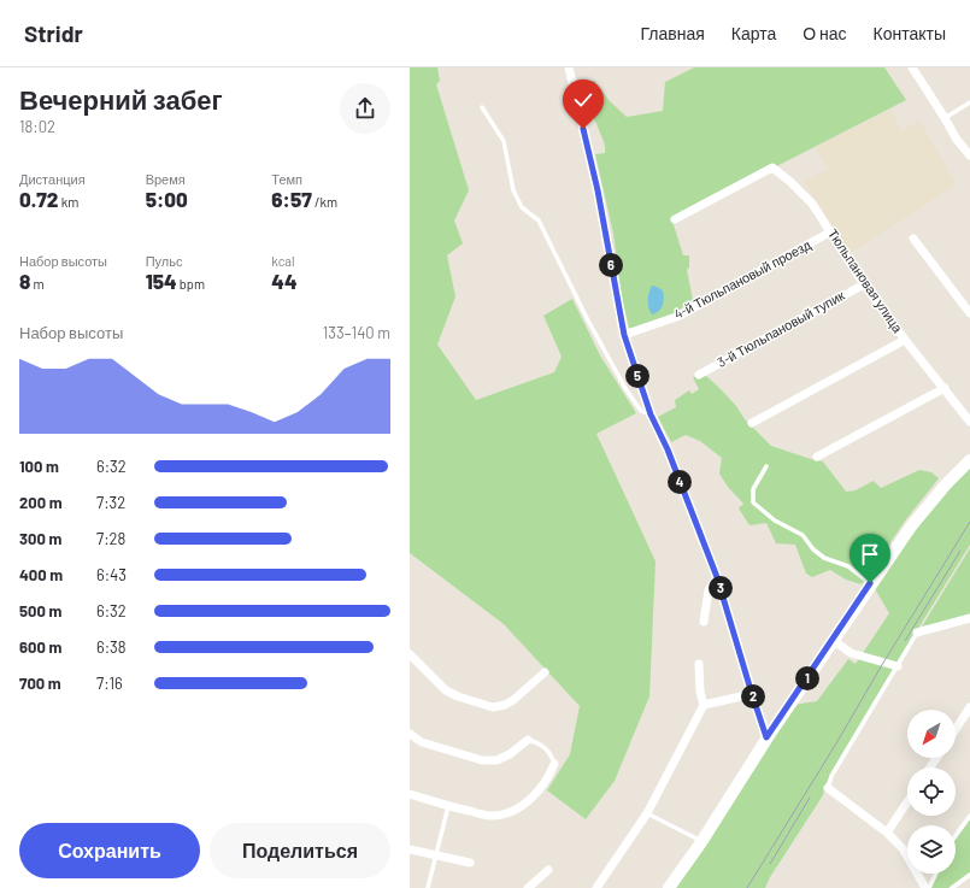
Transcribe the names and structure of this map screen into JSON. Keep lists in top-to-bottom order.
{
  "streets": {
    "street": ["4-й Тюльпановый проезд", "Тюльпановая улица", "3-й Тюльпановый тупик"]
  },
  "crossings": [
    ["4-й Тюльпановый проезд", "Тюльпановая улица"],
    ["Тюльпановая улица", "3-й Тюльпановый тупик"]
  ],
  "north": "bottom left",
  "page": {
    "header": "Stridr",
    "nav": [
      "Главная",
      "Карта",
      "О нас",
      "Контакты"
    ],
    "heading": ["Вечерний забег", "18:02"],
    "stats": [
      ["Дистанция", "0.72 km"],
      ["Время", "5:00"],
      ["Темп", "6:57 /km"],
      ["Набор высоты", "8 m"],
      ["Пульс", "154 bpm"],
      ["kcal", "44"]
    ],
    "pins": [
      "6",
      "5",
      "4",
      "3",
      "1",
      "2"
    ],
    "chart": ["Набор высоты", "133–140 m"],
    "list": [
      {
        "name": "100 m",
        "note": "6:32"
      },
      {
        "name": "200 m",
        "note": "7:32"
      },
      {
        "name": "300 m",
        "note": "7:28"
      },
      {
        "name": "400 m",
        "note": "6:43"
      },
      {
        "name": "500 m",
        "note": "6:32"
      },
      {
        "name": "600 m",
        "note": "6:38"
      },
      {
        "name": "700 m",
        "note": "7:16"
      }
    ],
    "buttons": ["Сохранить", "Поделиться"]
  }
}
